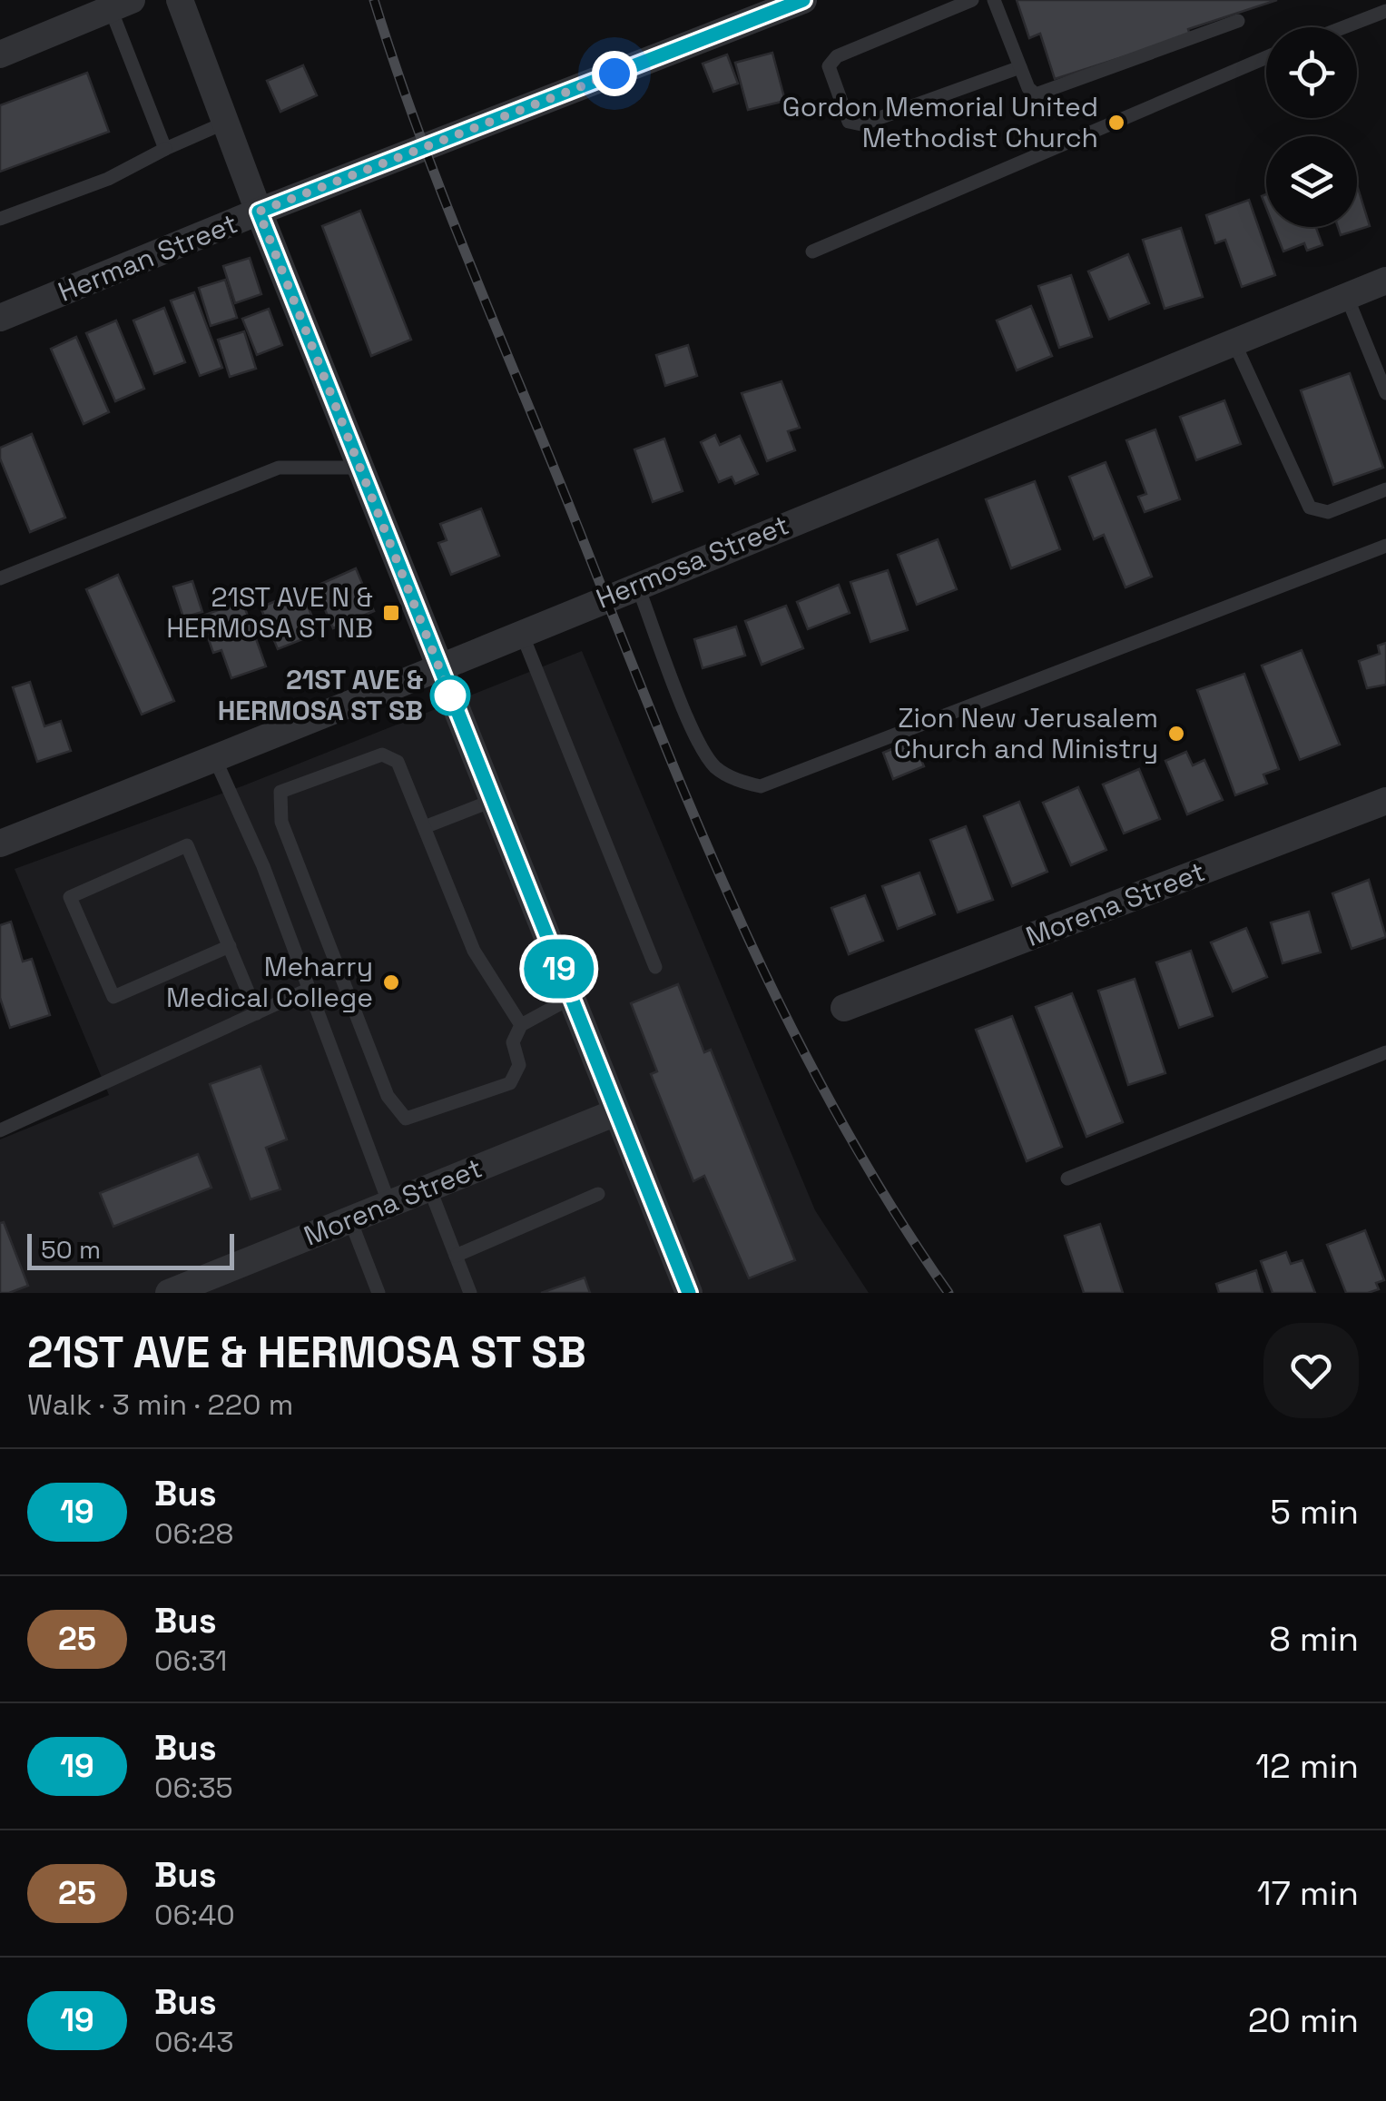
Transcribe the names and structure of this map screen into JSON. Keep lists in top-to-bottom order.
{
  "streets": {
    "street": ["Herman Street", "Hermosa Street", "Morena Street"]
  },
  "places": {
    "other": [
      "Gordon Memorial United Methodist Church",
      "21ST AVE & HERMOSA ST SB",
      "Zion New Jerusalem Church and Ministry",
      "Meharry Medical College"
    ],
    "transit": ["21ST AVE N & HERMOSA ST NB"]
  },
  "lines": ["bus line 19"],
  "scale_bar": "50 m",
  "page": {
    "on_map": "19",
    "scale": "50 m",
    "heading": ["21ST AVE & HERMOSA ST SB", "Walk · 3 min · 220 m"],
    "list": [
      {
        "mark": "19",
        "name": "Bus",
        "note": "06:28",
        "value": "5 min"
      },
      {
        "mark": "25",
        "name": "Bus",
        "note": "06:31",
        "value": "8 min"
      },
      {
        "mark": "19",
        "name": "Bus",
        "note": "06:35",
        "value": "12 min"
      },
      {
        "mark": "25",
        "name": "Bus",
        "note": "06:40",
        "value": "17 min"
      },
      {
        "mark": "19",
        "name": "Bus",
        "note": "06:43",
        "value": "20 min"
      }
    ]
  }
}
